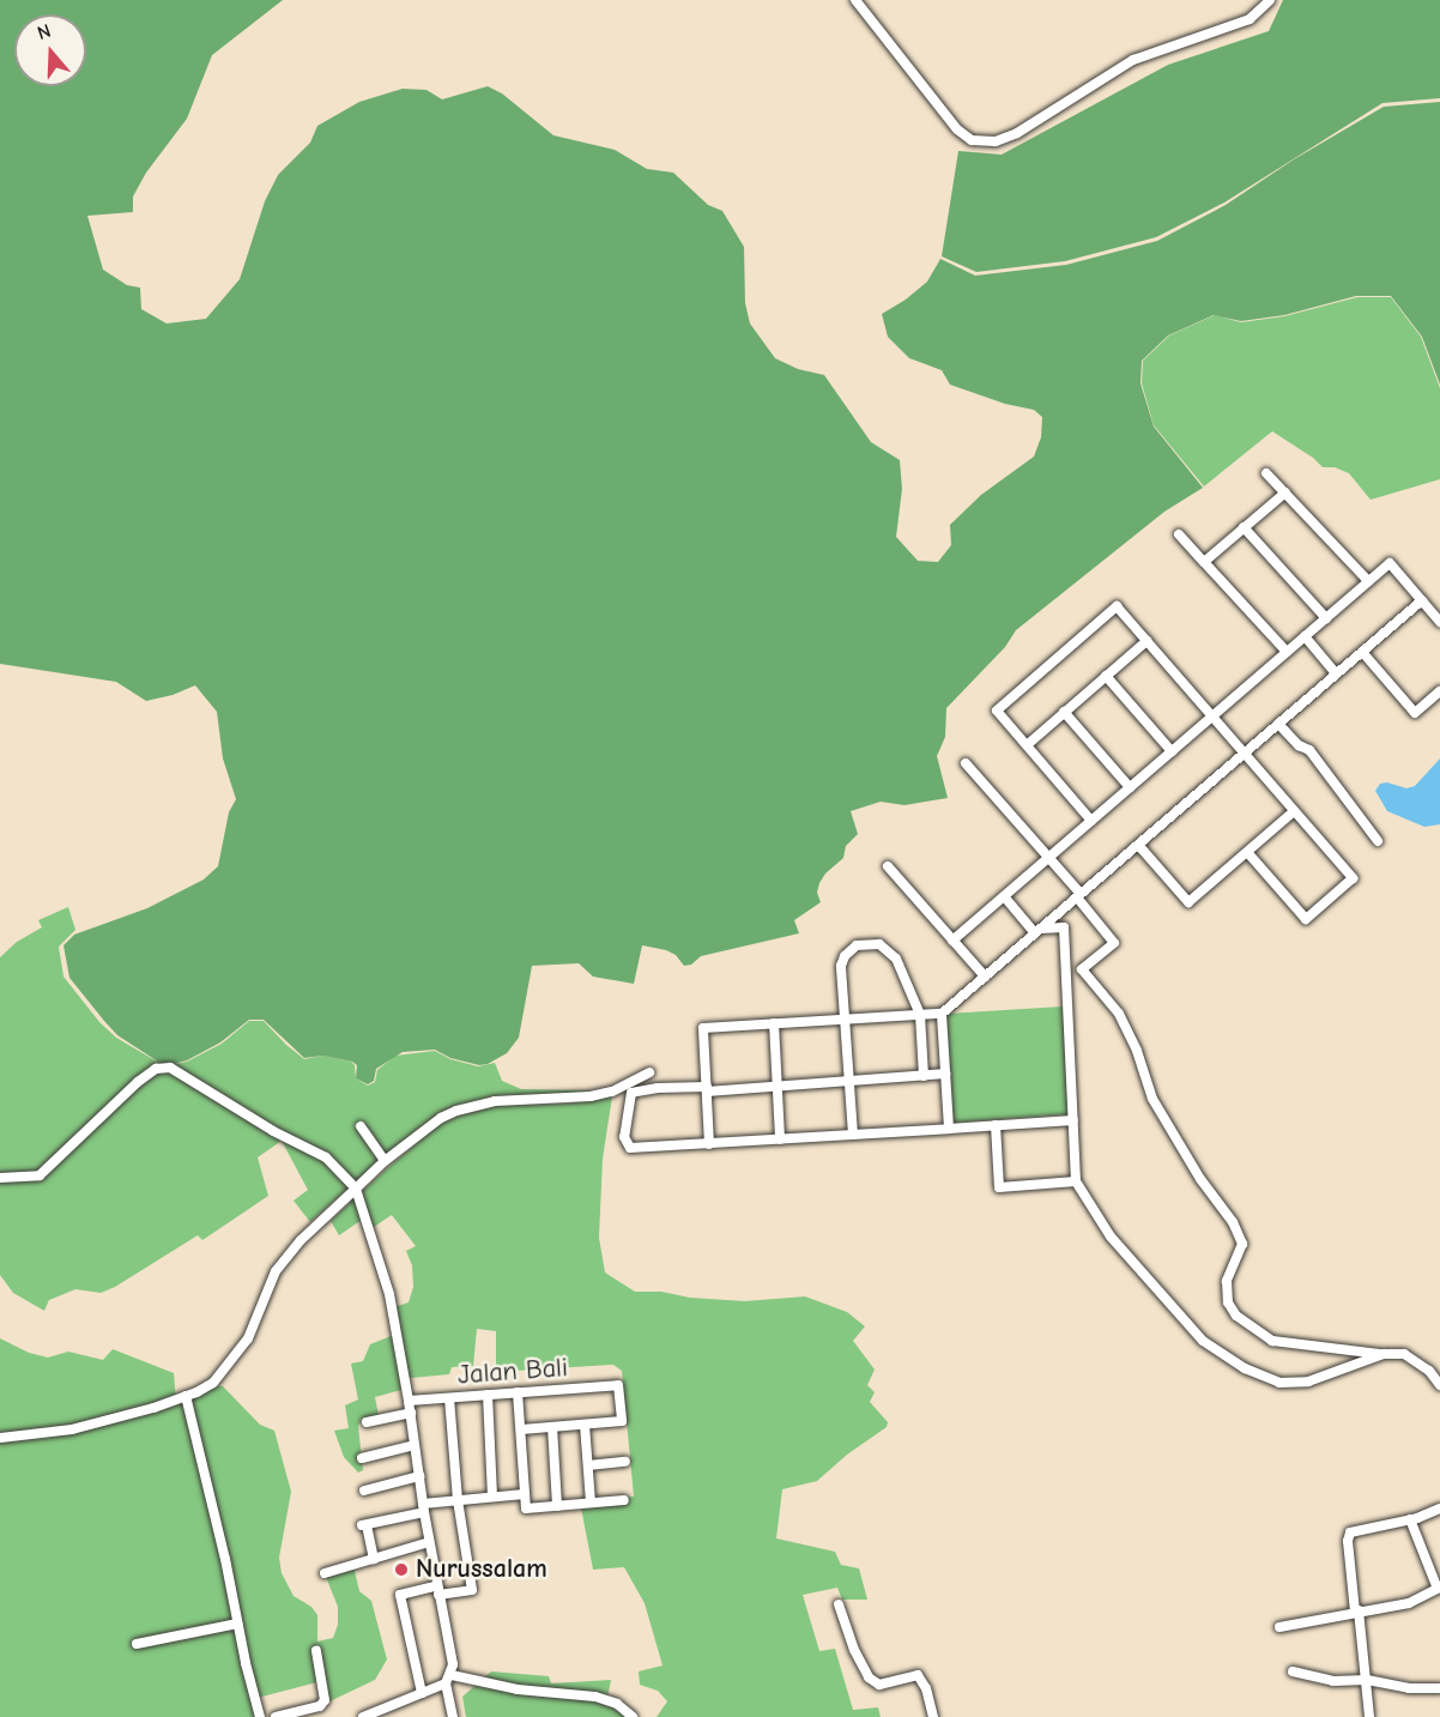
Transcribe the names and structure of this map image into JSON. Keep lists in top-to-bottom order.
{
  "streets": {
    "street": ["Jalan Bali"]
  },
  "places": ["Nurussalam"],
  "north": "top"
}
